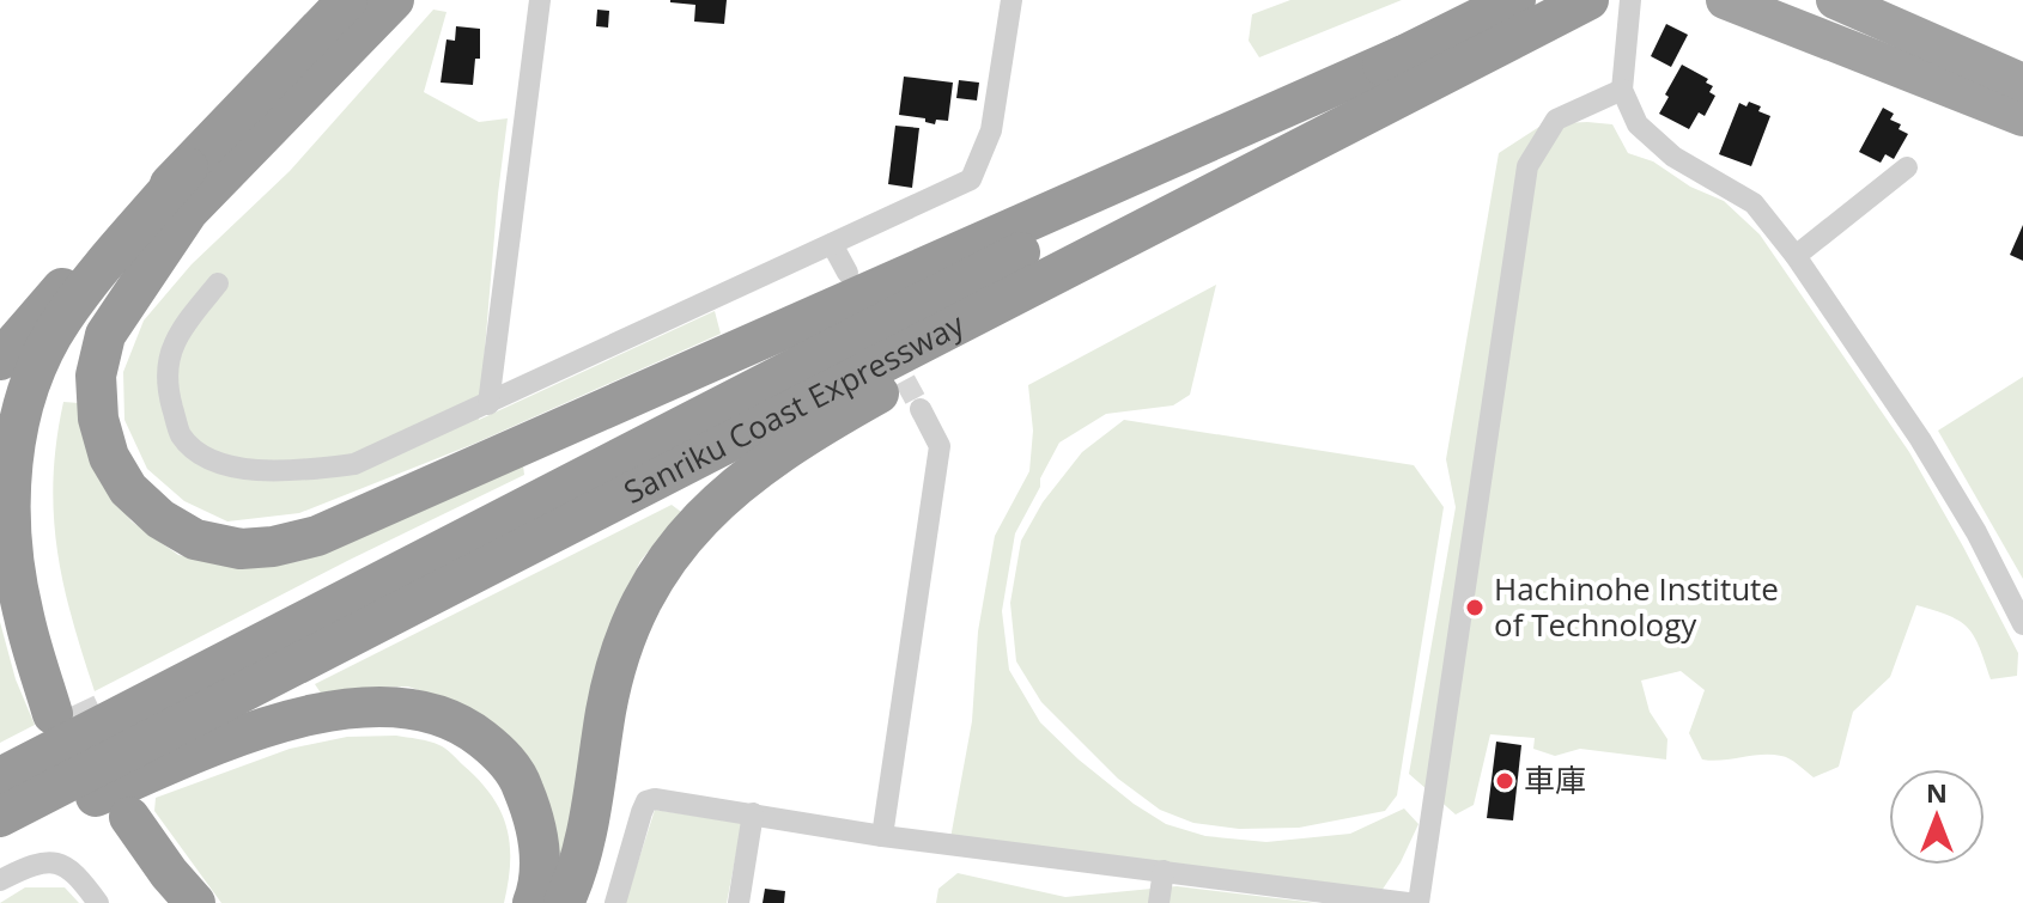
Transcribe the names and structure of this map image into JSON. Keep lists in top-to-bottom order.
{
  "streets": {
    "highway": ["Sanriku Coast Expressway"]
  },
  "places": ["Hachinohe Institute of Technology", "車庫"],
  "north": "top"
}
